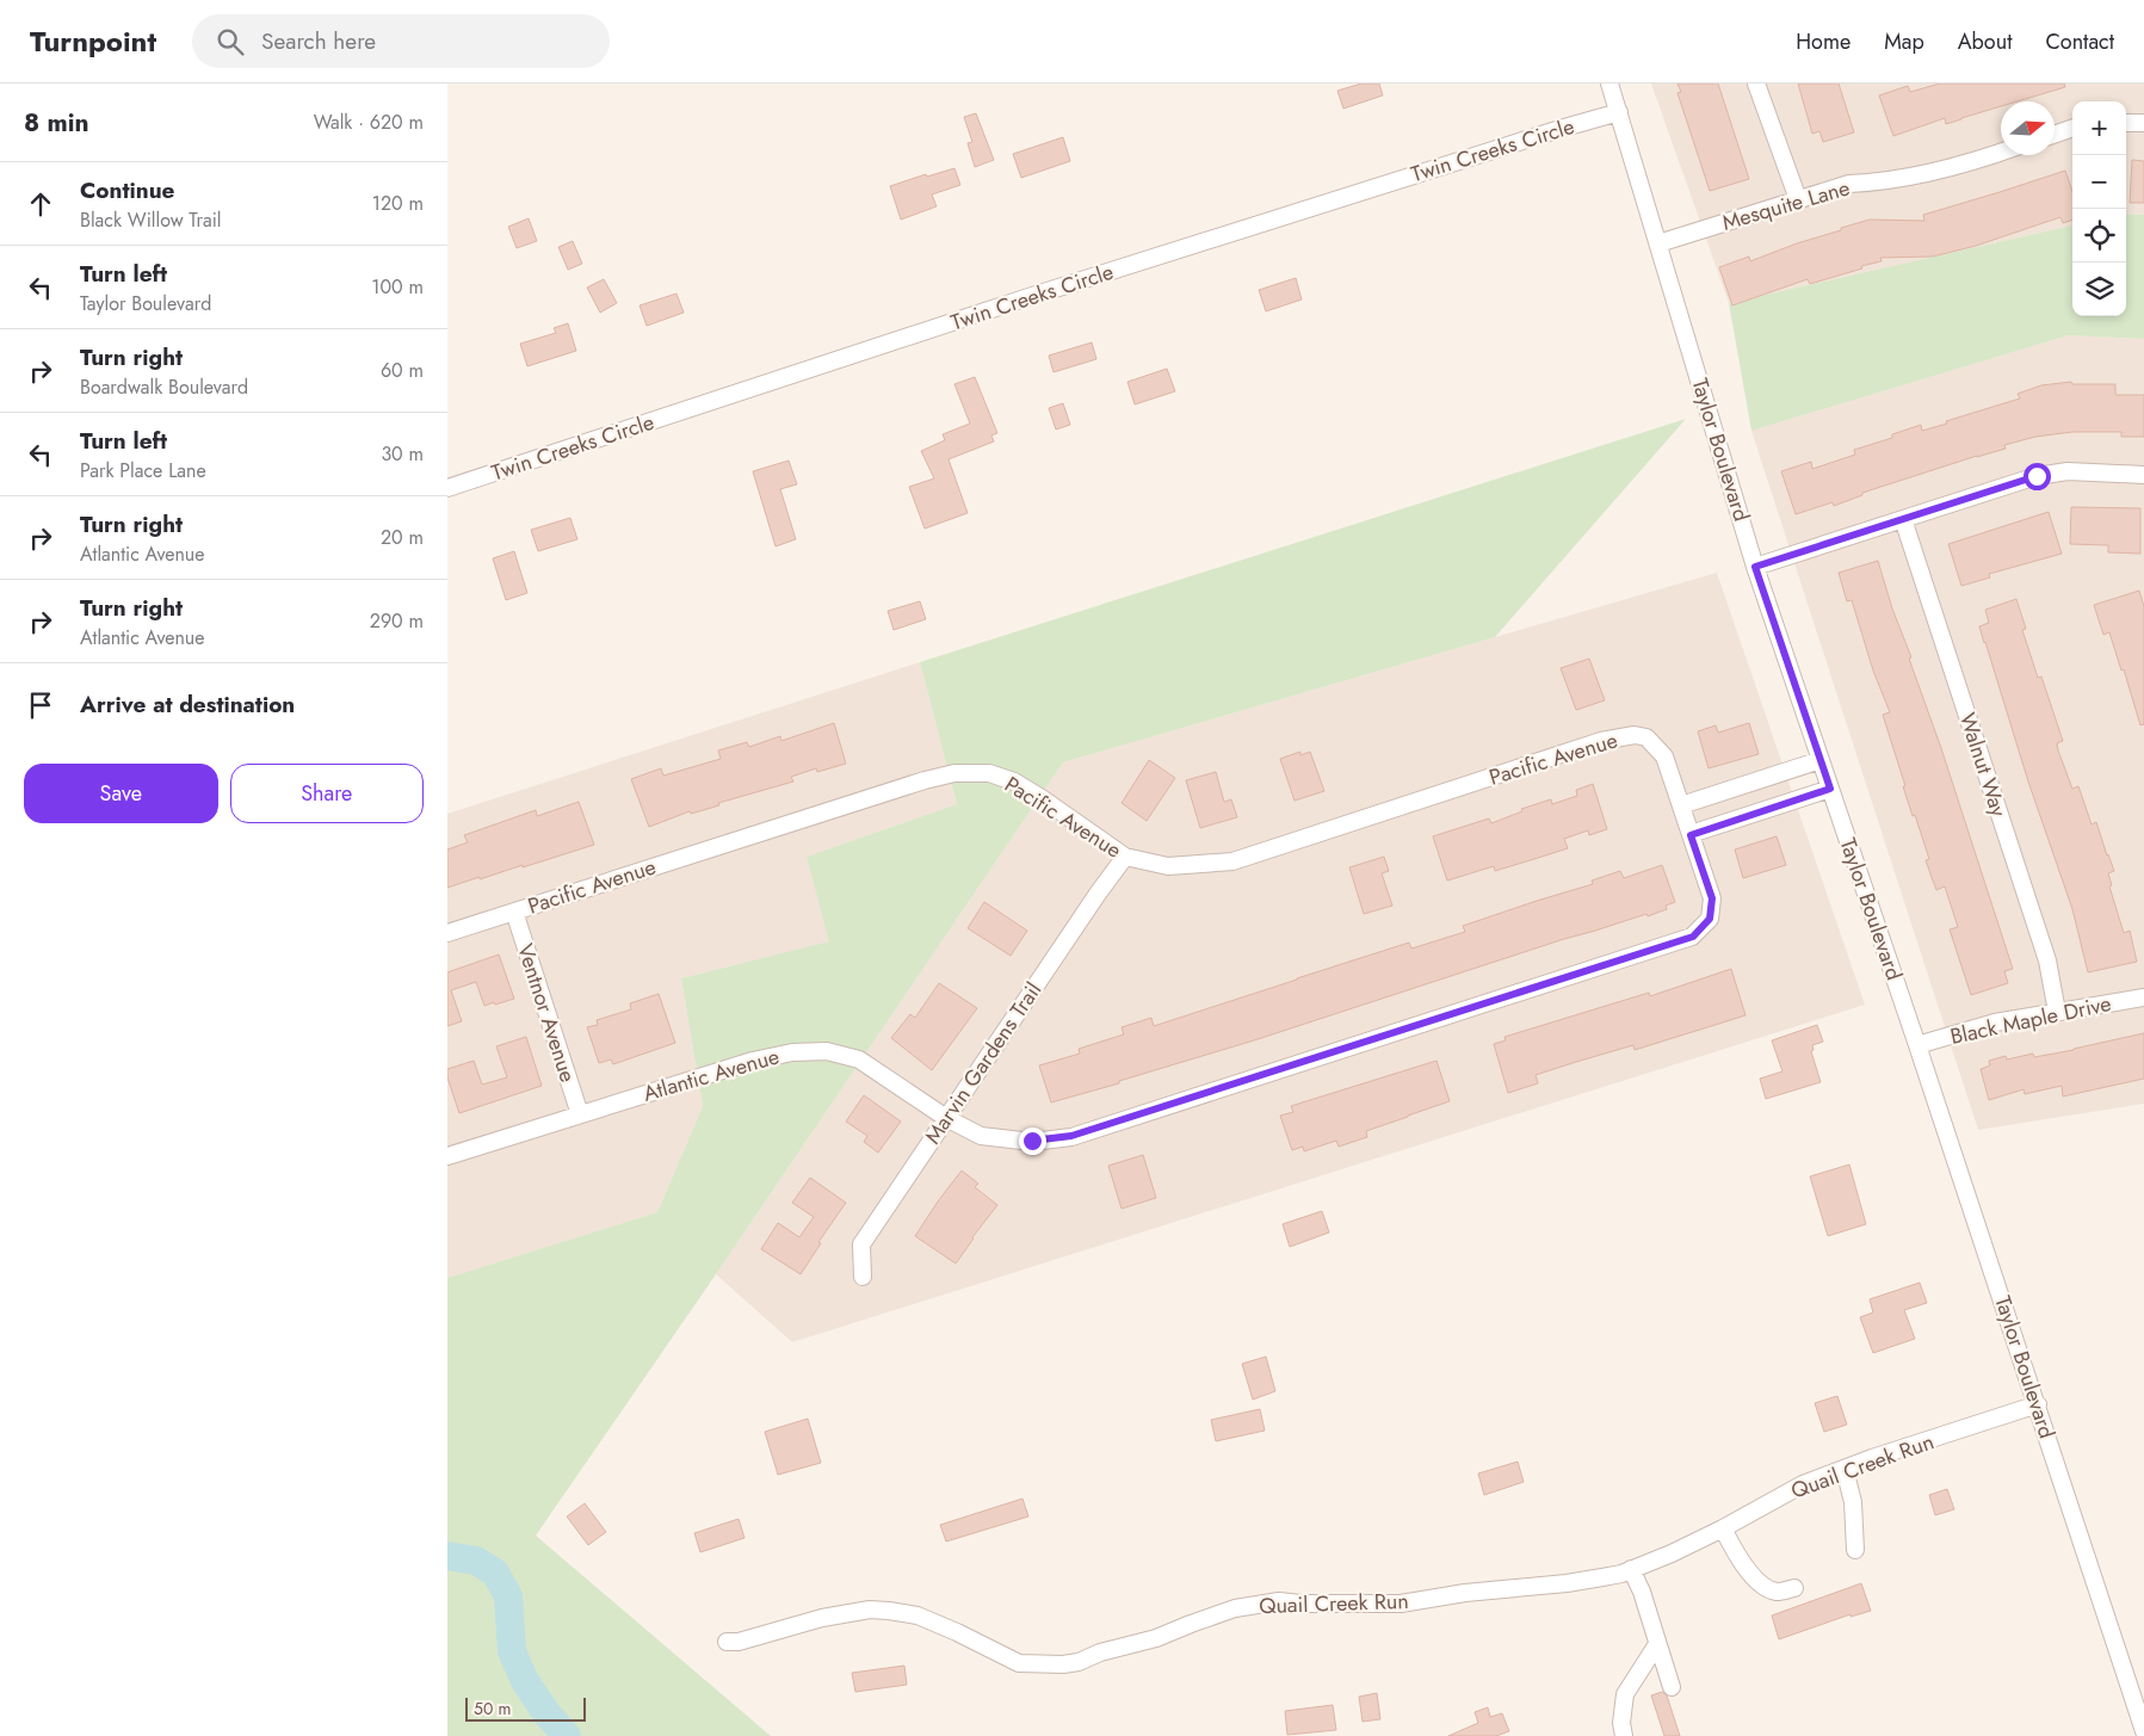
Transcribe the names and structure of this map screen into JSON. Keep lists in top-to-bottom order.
{
  "streets": {
    "street": [
      "Twin Creeks Circle",
      "Mesquite Lane",
      "Taylor Boulevard",
      "Pacific Avenue",
      "Walnut Way",
      "Ventnor Avenue",
      "Black Maple Drive",
      "Marvin Gardens Trail",
      "Atlantic Avenue",
      "Quail Creek Run"
    ]
  },
  "crossings": [
    ["Twin Creeks Circle", "Taylor Boulevard"],
    ["Mesquite Lane", "Taylor Boulevard"],
    ["Taylor Boulevard", "Black Maple Drive"],
    ["Taylor Boulevard", "Quail Creek Run"],
    ["Pacific Avenue", "Ventnor Avenue"],
    ["Pacific Avenue", "Marvin Gardens Trail"],
    ["Walnut Way", "Black Maple Drive"],
    ["Ventnor Avenue", "Atlantic Avenue"],
    ["Marvin Gardens Trail", "Atlantic Avenue"]
  ],
  "scale_bar": "50 m",
  "north": "right",
  "page": {
    "header": "Turnpoint",
    "search": "Search here",
    "nav": [
      "Home",
      "Map",
      "About",
      "Contact"
    ],
    "heading": ["8 min", "Walk · 620 m"],
    "map_buttons": ["+", "−"],
    "list": [
      ["Continue", "Black Willow Trail", "120 m"],
      ["Turn left", "Taylor Boulevard", "100 m"],
      ["Turn right", "Boardwalk Boulevard", "60 m"],
      ["Turn left", "Park Place Lane", "30 m"],
      ["Turn right", "Atlantic Avenue", "20 m"],
      ["Turn right", "Atlantic Avenue", "290 m"],
      "Arrive at destination"
    ],
    "buttons": ["Save", "Share"],
    "scale": "50 m"
  }
}
